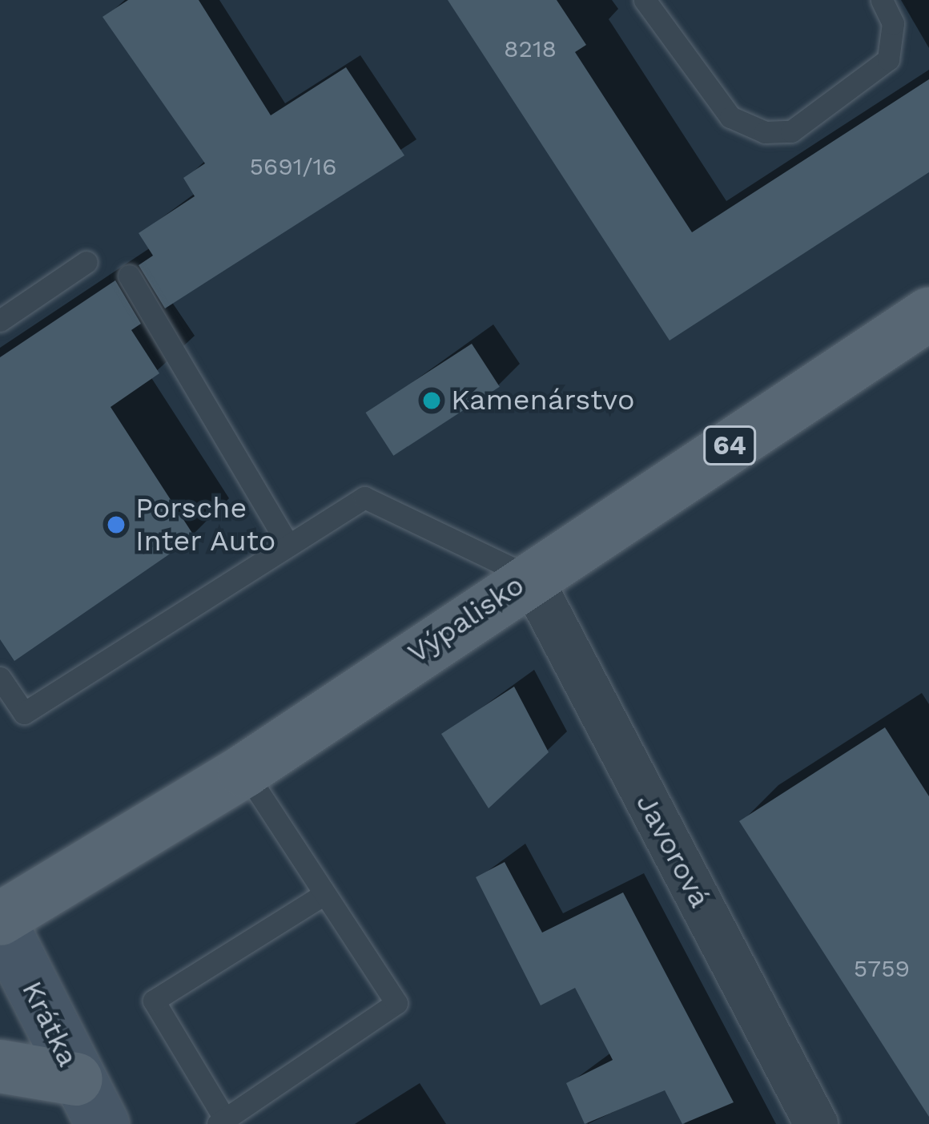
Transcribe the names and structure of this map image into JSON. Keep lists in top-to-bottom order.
{
  "streets": {
    "main road": ["64", "Výpalisko", "Krátka"],
    "street": ["Javorová"]
  },
  "crossings": [
    ["Výpalisko", "Javorová"],
    ["Výpalisko", "Krátka"]
  ],
  "places": ["Kamenárstvo", "Porsche Inter Auto"],
  "house_numbers": ["8218", "5691/16", "5759"]
}
